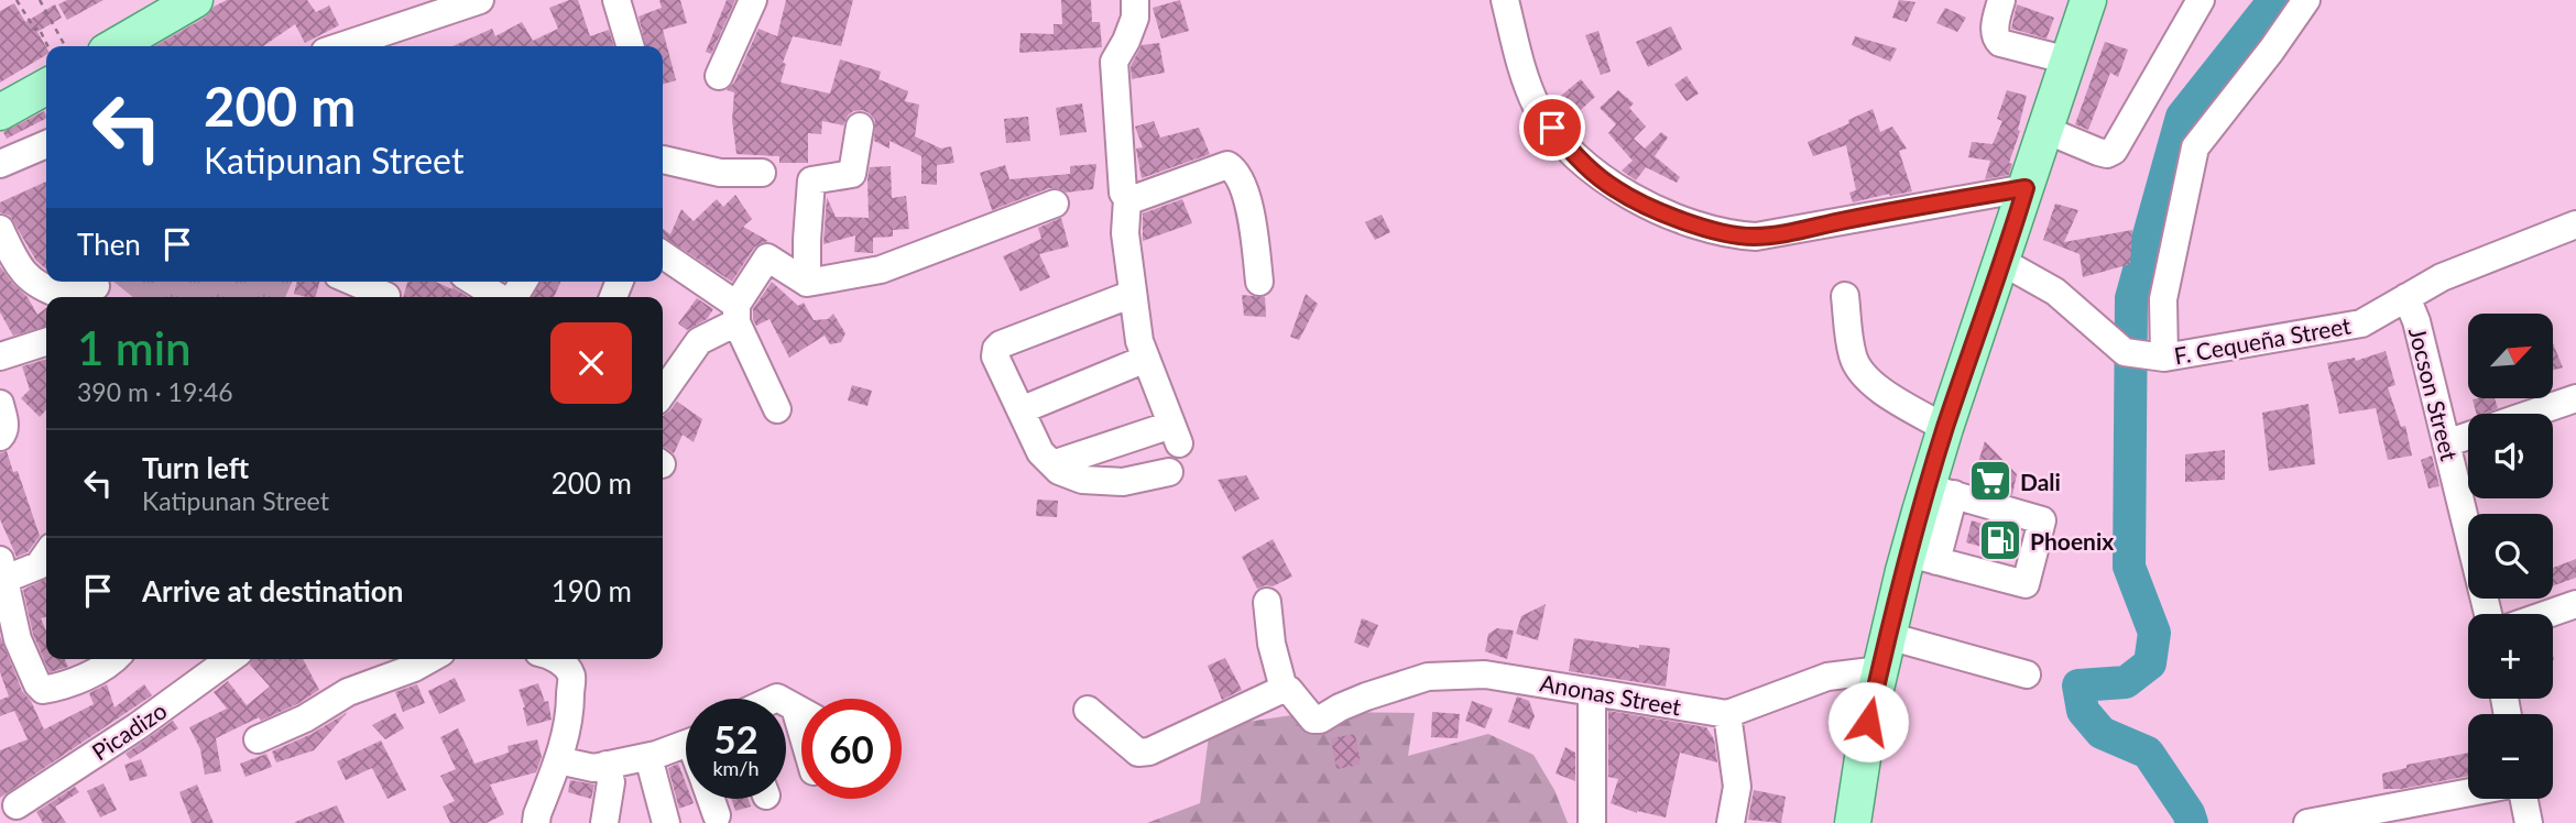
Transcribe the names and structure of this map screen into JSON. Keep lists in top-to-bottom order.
{
  "streets": {
    "street": [
      "F. Cequeña Street",
      "Jocson Street",
      "Anonas Street",
      "Picadizo"
    ]
  },
  "crossings": [
    ["F. Cequeña Street", "Jocson Street"]
  ],
  "places": {
    "supermarket": ["Dali"],
    "fuel station": ["Phoenix"]
  },
  "north": "top right",
  "page": {
    "turn": ["200 m", "Katipunan Street"],
    "then": "Then",
    "heading": ["1 min", "390 m · 19:46"],
    "map_buttons": ["+", "−"],
    "list": [
      {
        "name": "Turn left",
        "note": "Katipunan Street",
        "value": "200 m"
      },
      {
        "name": "Arrive at destination",
        "value": "190 m"
      }
    ],
    "speed": "52 km/h",
    "limit": "60"
  }
}
